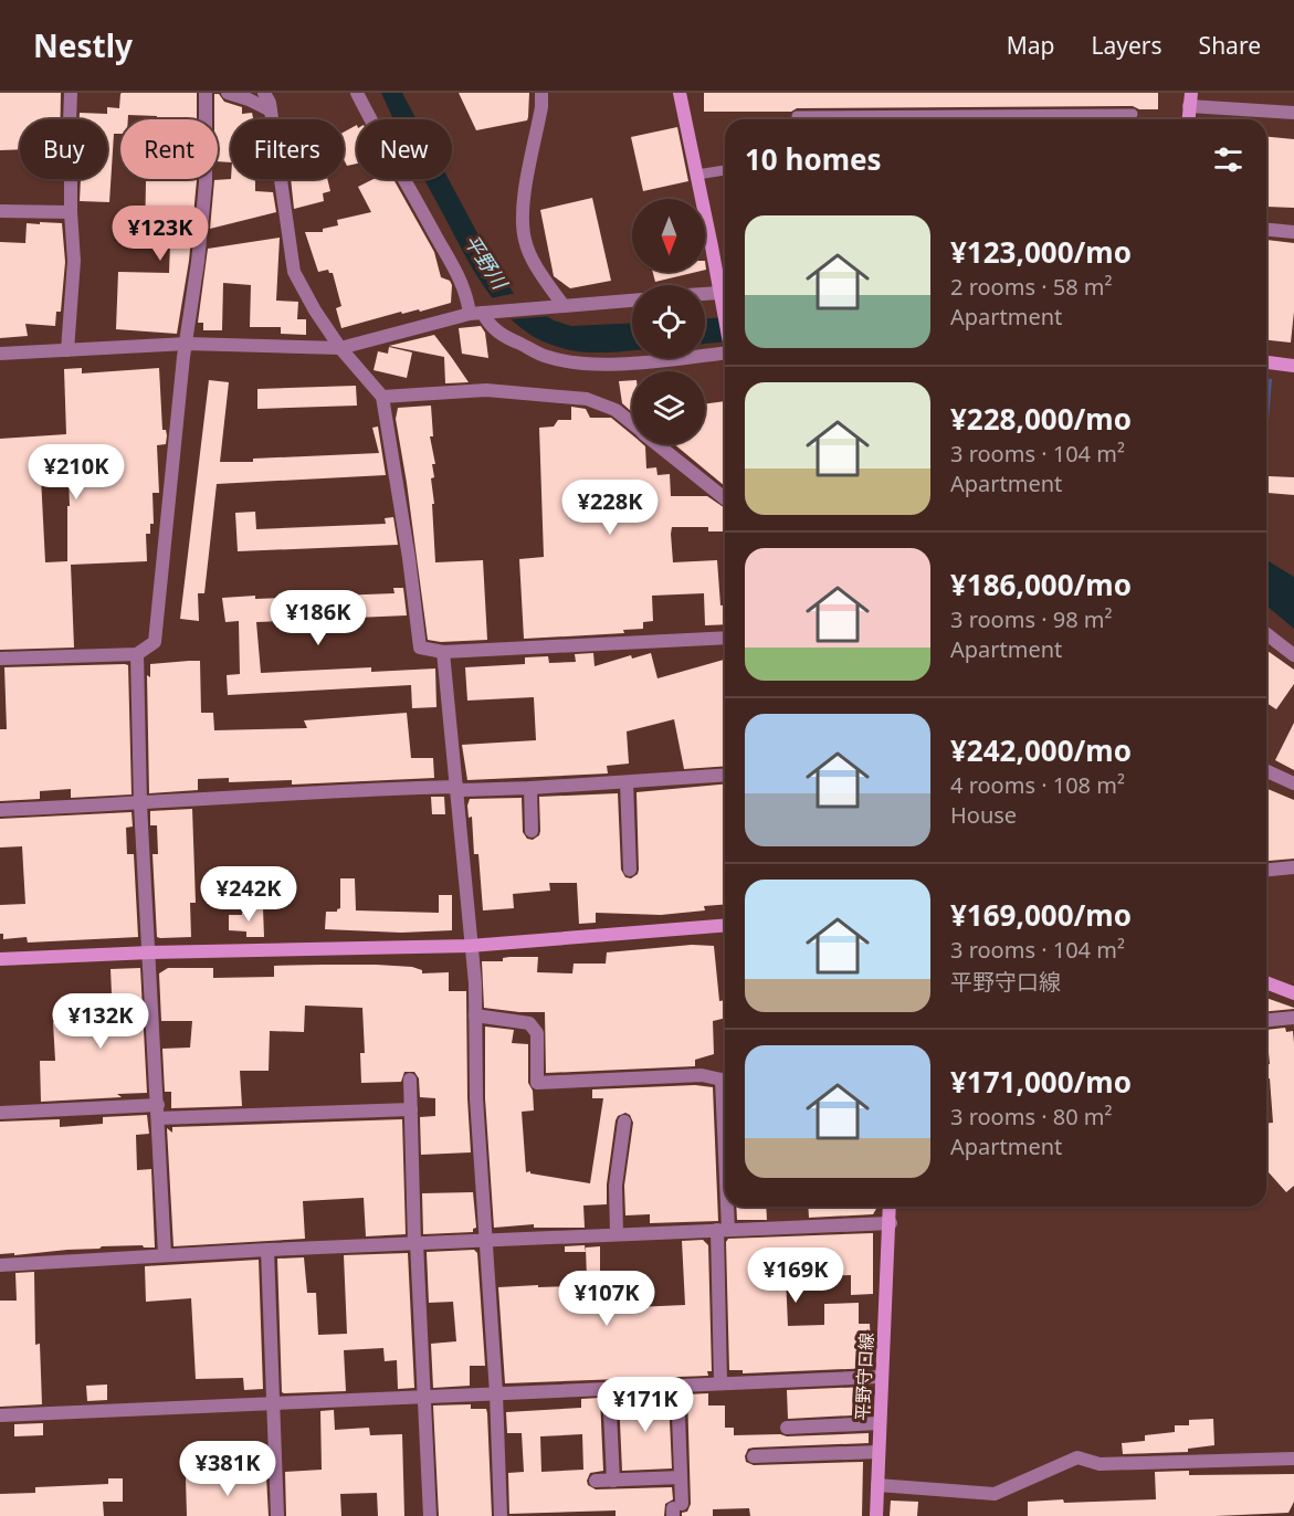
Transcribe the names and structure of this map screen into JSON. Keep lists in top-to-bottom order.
{
  "streets": {
    "street": ["平野守口線"]
  },
  "water": ["平野川"],
  "north": "bottom",
  "page": {
    "header": "Nestly",
    "nav": ["Map", "Layers", "Share"],
    "chip": [
      "Buy",
      "Rent",
      "Filters",
      "New"
    ],
    "heading": "10 homes",
    "list": [
      {
        "name": "¥123,000/mo",
        "note": "2 rooms · 58 m² · Apartment"
      },
      {
        "name": "¥228,000/mo",
        "note": "3 rooms · 104 m² · Apartment"
      },
      {
        "name": "¥186,000/mo",
        "note": "3 rooms · 98 m² · Apartment"
      },
      {
        "name": "¥242,000/mo",
        "note": "4 rooms · 108 m² · House"
      },
      {
        "name": "¥169,000/mo",
        "note": "3 rooms · 104 m² · 平野守口線"
      },
      {
        "name": "¥171,000/mo",
        "note": "3 rooms · 80 m² · Apartment"
      }
    ],
    "price": [
      "¥123K",
      "¥210K",
      "¥228K",
      "¥186K",
      "¥242K",
      "¥132K",
      "¥169K",
      "¥107K",
      "¥171K",
      "¥381K"
    ]
  }
}
